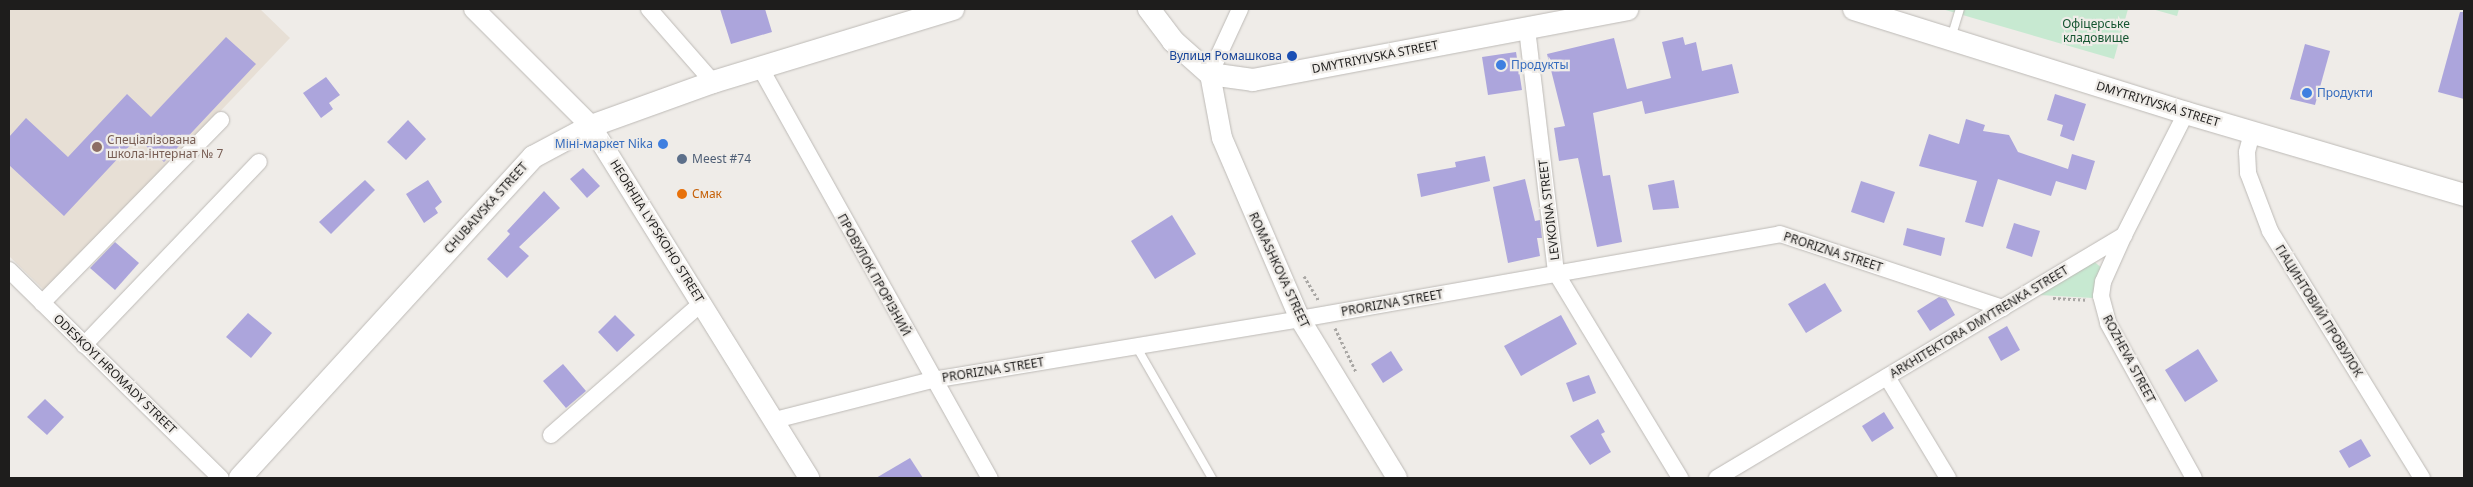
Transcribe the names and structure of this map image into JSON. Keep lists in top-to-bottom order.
{
  "streets": {
    "main road": ["DMYTRIYIVSKA STREET", "CHUBAIVSKA STREET"],
    "street": [
      "LEVKOINA STREET",
      "HEORHIIA LYPSKOHO STREET",
      "PRORIZNA STREET",
      "ROMASHKOVA STREET",
      "ПРОВУЛОК ПРОРІЗНИЙ",
      "ГІАЦИНТОВИЙ ПРОВУЛОК",
      "ARKHITEKTORA DMYTRENKA STREET",
      "ROZHEVA STREET",
      "ODESKOYI HROMADY STREET"
    ]
  },
  "crossings": [
    ["DMYTRIYIVSKA STREET", "LEVKOINA STREET"],
    ["DMYTRIYIVSKA STREET", "ROMASHKOVA STREET"],
    ["DMYTRIYIVSKA STREET", "ГІАЦИНТОВИЙ ПРОВУЛОК"],
    ["CHUBAIVSKA STREET", "HEORHIIA LYPSKOHO STREET"],
    ["CHUBAIVSKA STREET", "ПРОВУЛОК ПРОРІЗНИЙ"],
    ["LEVKOINA STREET", "PRORIZNA STREET"],
    ["HEORHIIA LYPSKOHO STREET", "PRORIZNA STREET"],
    ["PRORIZNA STREET", "ROMASHKOVA STREET"],
    ["PRORIZNA STREET", "ПРОВУЛОК ПРОРІЗНИЙ"],
    ["PRORIZNA STREET", "ARKHITEKTORA DMYTRENKA STREET"],
    ["ARKHITEKTORA DMYTRENKA STREET", "ROZHEVA STREET"]
  ],
  "parks": ["Офіцерське кладовище"],
  "places": [
    "Вулиця Ромашкова",
    "Продукты",
    "Продукти",
    "Міні-маркет Nika",
    "Спеціалізована школа-інтернат № 7",
    "Meest #74",
    "Смак"
  ]
}
